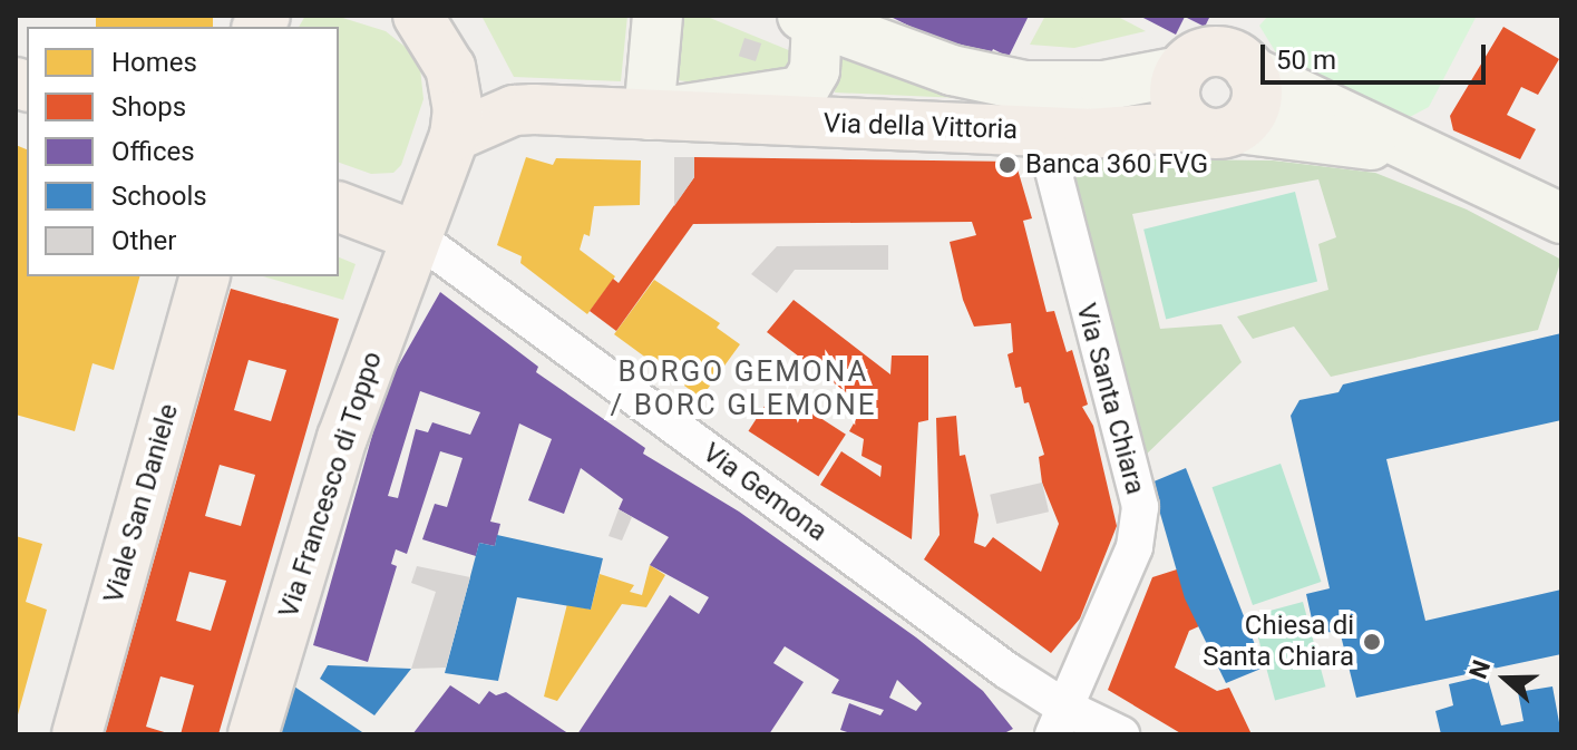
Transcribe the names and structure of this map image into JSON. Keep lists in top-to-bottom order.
{
  "streets": {
    "main road": ["Via della Vittoria", "Via Francesco di Toppo", "Viale San Daniele"],
    "street": ["Via Santa Chiara", "Via Gemona"]
  },
  "crossings": [
    ["Via della Vittoria", "Via Santa Chiara"],
    ["Via della Vittoria", "Via Francesco di Toppo"],
    ["Via Santa Chiara", "Via Gemona"],
    ["Via Francesco di Toppo", "Via Gemona"]
  ],
  "districts": ["BORGO GEMONA / BORC GLEMONE"],
  "places": ["Banca 360 FVG", "Chiesa di Santa Chiara"],
  "legend": [
    "Homes",
    "Shops",
    "Offices",
    "Schools",
    "Other"
  ],
  "scale_bar": "50 m",
  "north": "left"
}
